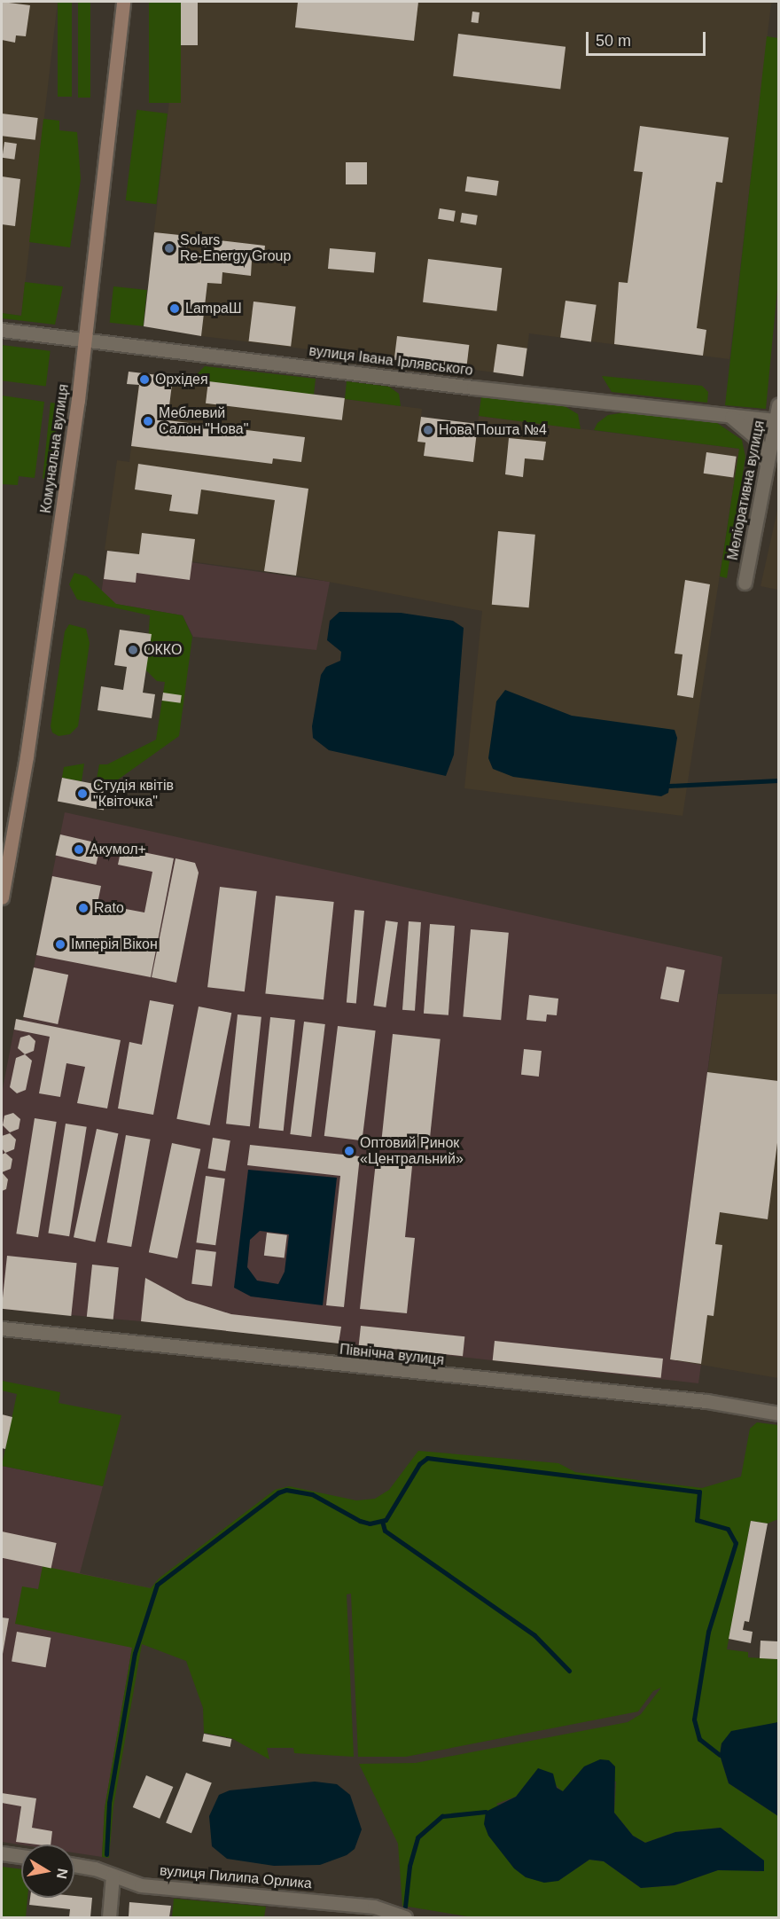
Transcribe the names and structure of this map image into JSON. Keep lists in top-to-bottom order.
{
  "streets": {
    "main road": ["Комунальна вулиця"],
    "street": [
      "вулиця Івана Ірлявського",
      "Меліоративна вулиця",
      "Північна вулиця",
      "вулиця Пилипа Орлика"
    ]
  },
  "crossings": [
    ["вулиця Івана Ірлявського", "Комунальна вулиця"],
    ["вулиця Івана Ірлявського", "Меліоративна вулиця"]
  ],
  "places": [
    "Solars Re-Energy Group",
    "LampaШ",
    "Орхідея",
    "Меблевий Салон \"Нова\"",
    "Нова Пошта №4",
    "ОККО",
    "Студія квітів \"Квіточка\"",
    "Акумол+",
    "Rato",
    "Імперія Вікон",
    "Оптовий Ринок «Центральний»"
  ],
  "scale_bar": "50 m",
  "north": "right"
}
